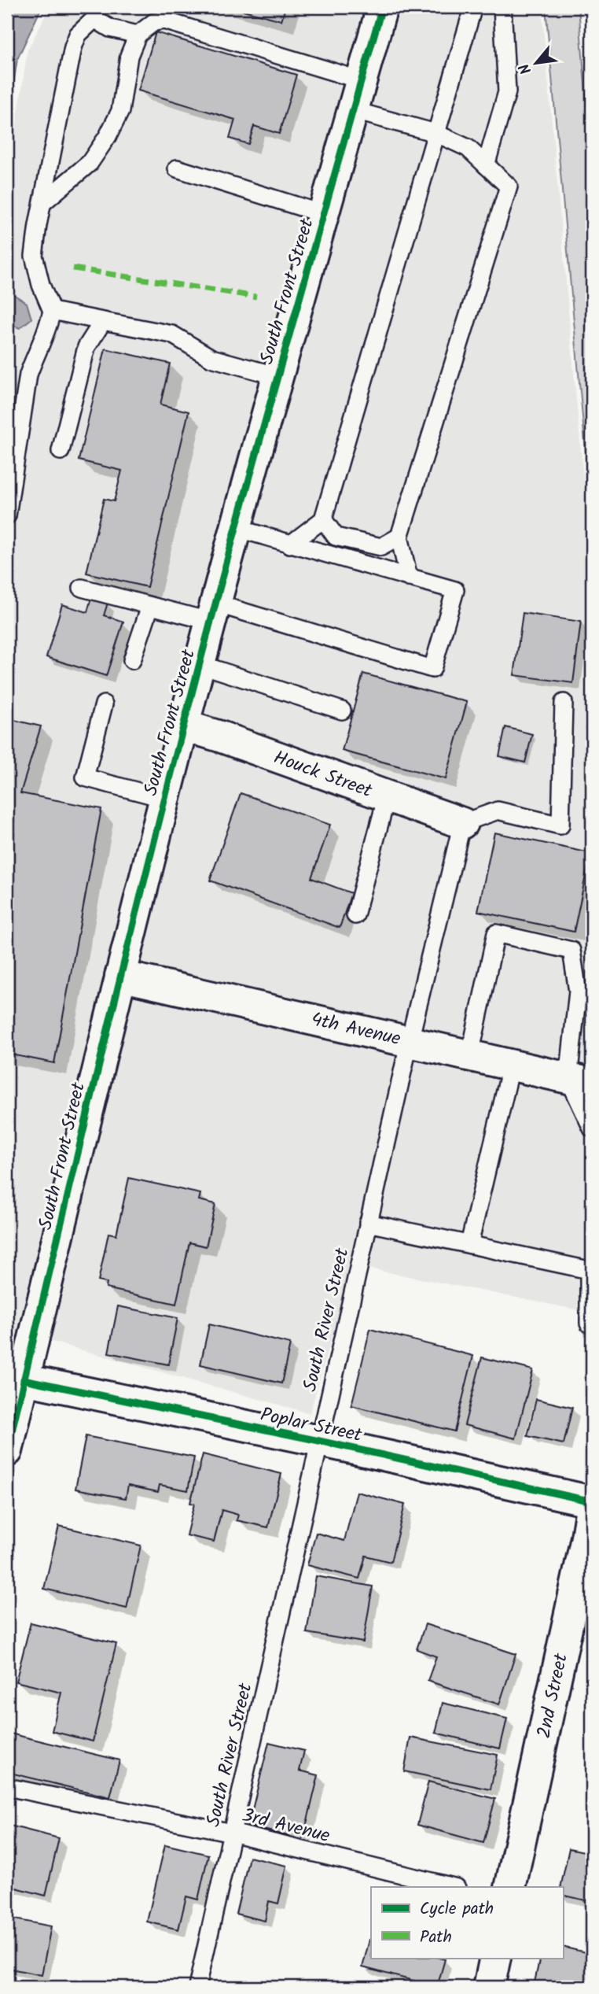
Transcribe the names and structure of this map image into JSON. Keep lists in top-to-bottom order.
{
  "streets": {
    "street": [
      "South Front Street",
      "Houck Street",
      "4th Avenue",
      "Poplar Street",
      "2nd Street"
    ],
    "lane": ["South River Street", "3rd Avenue"]
  },
  "crossings": [
    ["South Front Street", "Houck Street"],
    ["South Front Street", "4th Avenue"],
    ["South Front Street", "Poplar Street"],
    ["Houck Street", "South River Street"],
    ["4th Avenue", "South River Street"],
    ["South River Street", "Poplar Street"],
    ["South River Street", "3rd Avenue"],
    ["Poplar Street", "2nd Street"]
  ],
  "legend": ["Cycle path", "Path"],
  "north": "bottom left"
}
